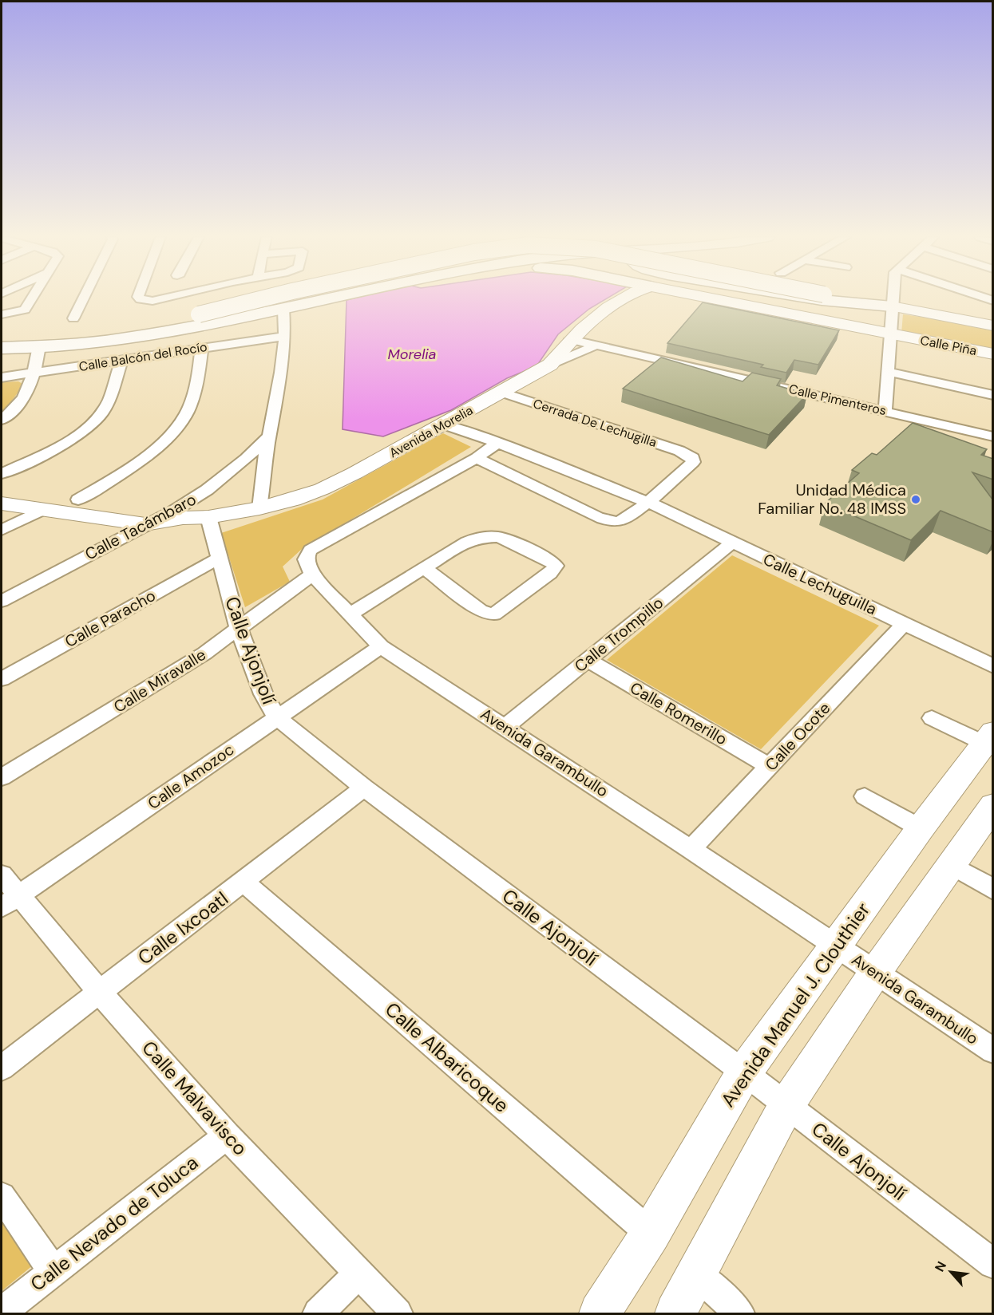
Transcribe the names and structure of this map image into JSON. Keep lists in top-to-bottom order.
{
  "streets": {
    "main road": ["Calle Piña", "Avenida Morelia", "Avenida Manuel J. Clouthier"],
    "street": [
      "Calle Balcón del Rocío",
      "Calle Pimenteros",
      "Cerrada De Lechugilla",
      "Calle Tacámbaro",
      "Calle Lechuguilla",
      "Calle Paracho",
      "Calle Trompillo",
      "Calle Ajonjolí",
      "Calle Miravalle",
      "Calle Romerillo",
      "Calle Ocote",
      "Avenida Garambullo",
      "Calle Amozoc",
      "Calle Ixcoatl",
      "Calle Albaricoque",
      "Calle Malvavisco",
      "Calle Nevado de Toluca"
    ]
  },
  "crossings": [
    ["Calle Pimenteros", "Avenida Morelia"],
    ["Cerrada De Lechugilla", "Avenida Morelia"],
    ["Cerrada De Lechugilla", "Calle Lechuguilla"],
    ["Avenida Morelia", "Calle Tacámbaro"],
    ["Avenida Morelia", "Calle Lechuguilla"],
    ["Avenida Morelia", "Calle Ajonjolí"],
    ["Calle Lechuguilla", "Calle Trompillo"],
    ["Calle Lechuguilla", "Calle Ocote"],
    ["Calle Paracho", "Calle Ajonjolí"],
    ["Calle Trompillo", "Calle Romerillo"],
    ["Calle Trompillo", "Avenida Garambullo"],
    ["Calle Ajonjolí", "Calle Miravalle"],
    ["Calle Ajonjolí", "Calle Amozoc"],
    ["Calle Ajonjolí", "Calle Ixcoatl"],
    ["Calle Ajonjolí", "Avenida Manuel J. Clouthier"],
    ["Calle Miravalle", "Avenida Garambullo"],
    ["Calle Romerillo", "Calle Ocote"],
    ["Calle Ocote", "Avenida Garambullo"],
    ["Avenida Garambullo", "Calle Amozoc"],
    ["Avenida Garambullo", "Avenida Manuel J. Clouthier"],
    ["Calle Amozoc", "Calle Malvavisco"],
    ["Calle Ixcoatl", "Calle Albaricoque"],
    ["Calle Ixcoatl", "Calle Malvavisco"],
    ["Avenida Manuel J. Clouthier", "Calle Albaricoque"],
    ["Calle Malvavisco", "Calle Nevado de Toluca"]
  ],
  "water": ["Morelia"],
  "places": ["Unidad Médica Familiar No. 48 IMSS"],
  "north": "top left"
}
